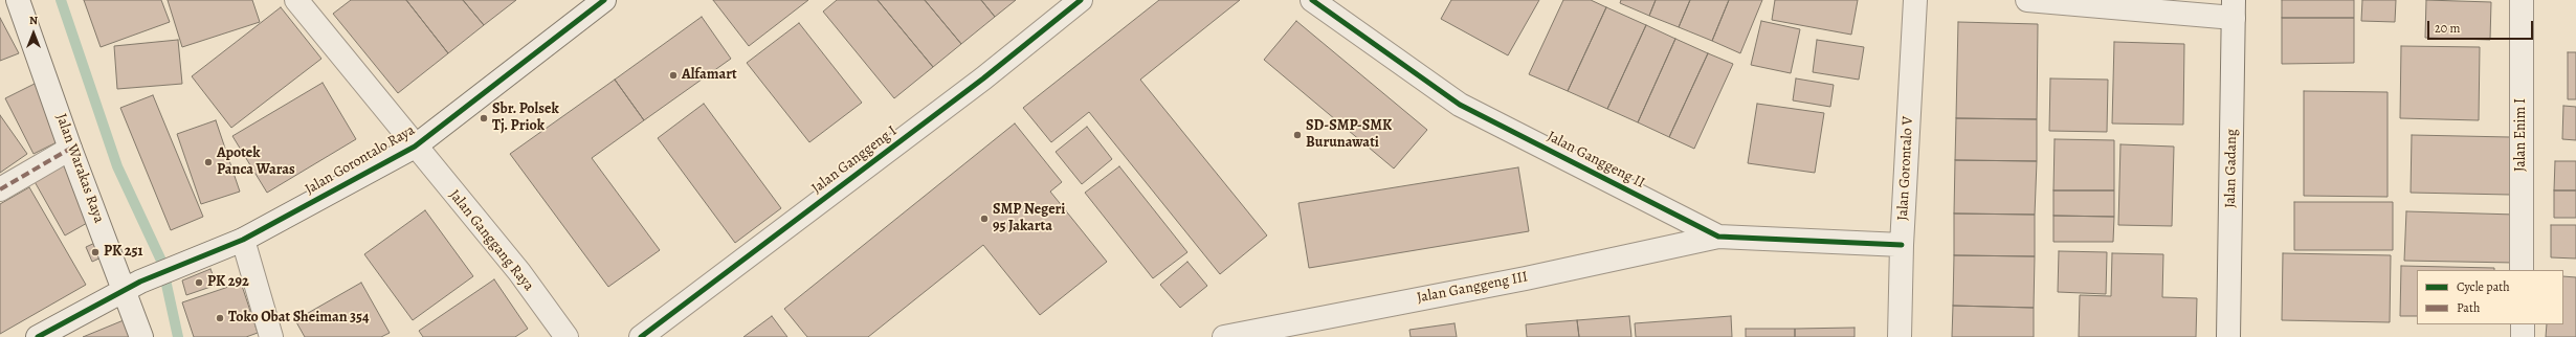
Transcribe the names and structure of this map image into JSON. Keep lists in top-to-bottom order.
{
  "streets": {
    "street": [
      "Jalan Enim I",
      "Jalan Gorontalo Raya",
      "Jalan Ganggeng I",
      "Jalan Ganggeng II",
      "Jalan Warakas Raya",
      "Jalan Gorontalo V",
      "Jalan Gadang",
      "Jalan Ganggang Raya",
      "Jalan Ganggeng III"
    ]
  },
  "crossings": [
    ["Jalan Gorontalo Raya", "Jalan Warakas Raya"],
    ["Jalan Gorontalo Raya", "Jalan Ganggang Raya"],
    ["Jalan Ganggeng II", "Jalan Gorontalo V"],
    ["Jalan Ganggeng II", "Jalan Ganggeng III"]
  ],
  "places": [
    "Alfamart",
    "Sbr. Polsek Tj. Priok",
    "SD-SMP-SMK Burunawati",
    "Apotek Panca Waras",
    "SMP Negeri 95 Jakarta",
    "PK 251",
    "PK 292",
    "Toko Obat Sheiman 354"
  ],
  "legend": ["Cycle path", "Path"],
  "scale_bar": "20 m",
  "north": "top"
}
